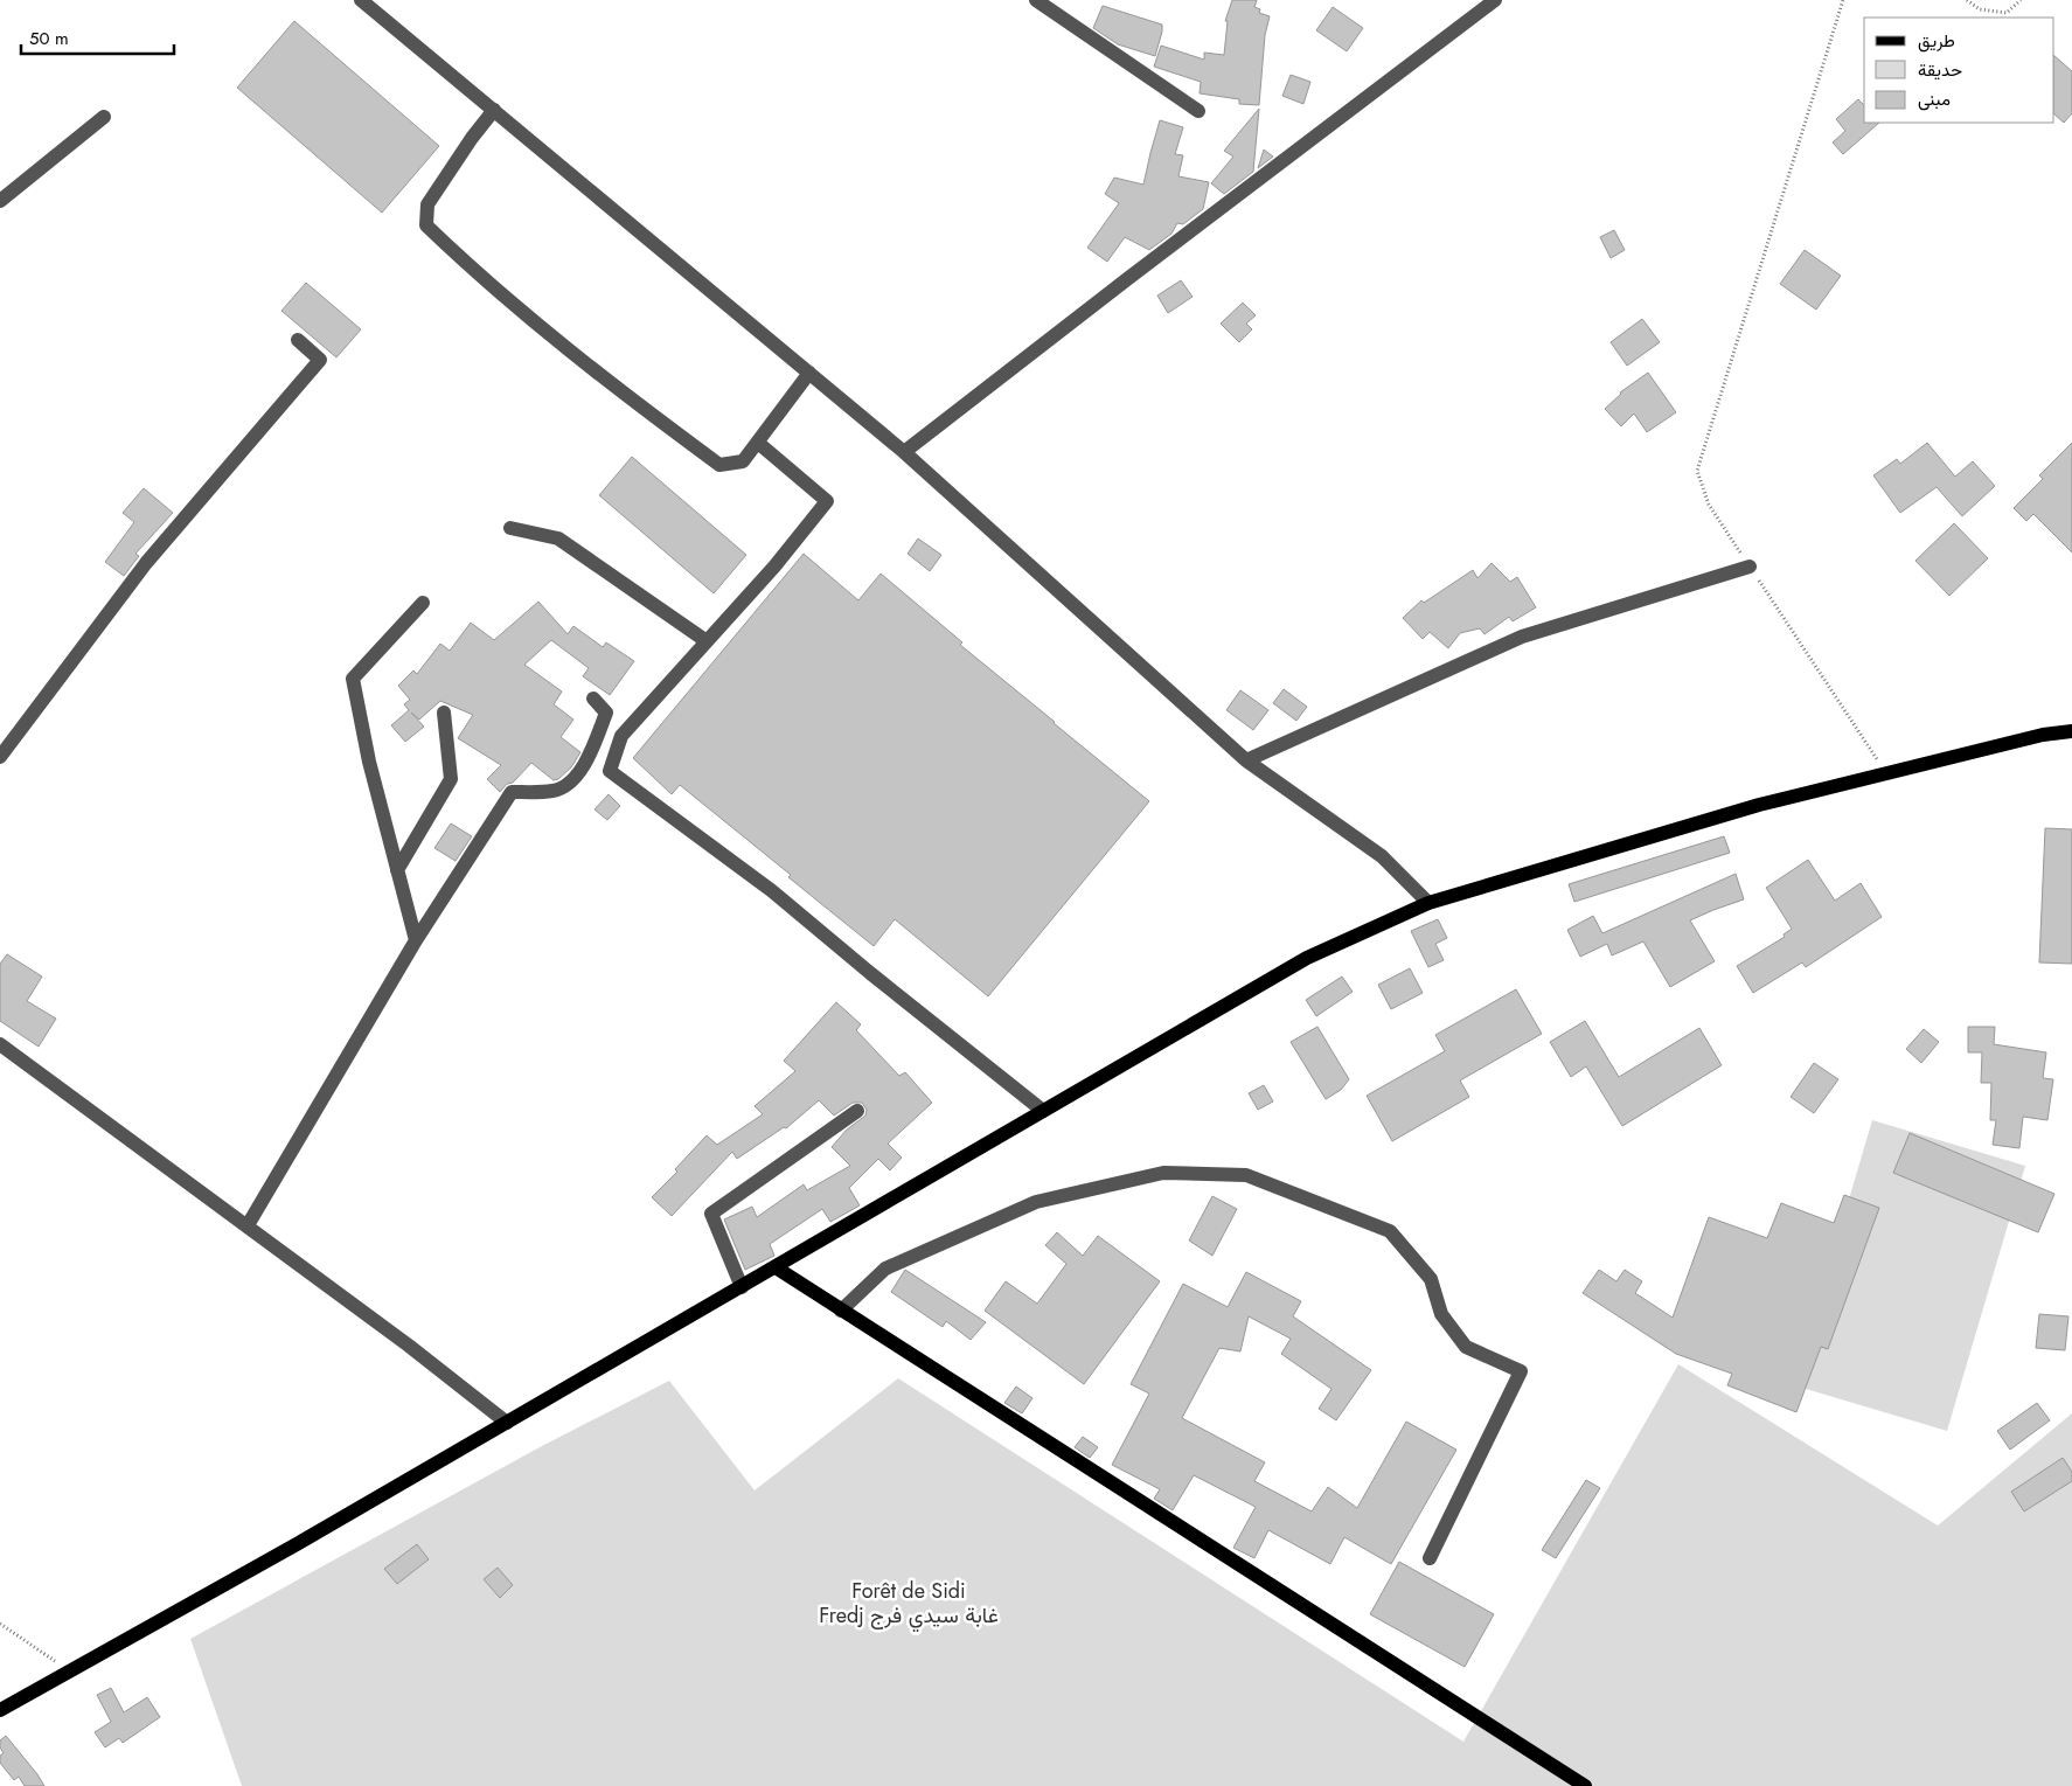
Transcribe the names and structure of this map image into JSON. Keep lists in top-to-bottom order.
{
  "parks": ["Forêt de Sidi Fredj غابة سيدي فرج"],
  "legend": ["طريق", "حديقة", "مبنى"],
  "scale_bar": "50 m"
}
